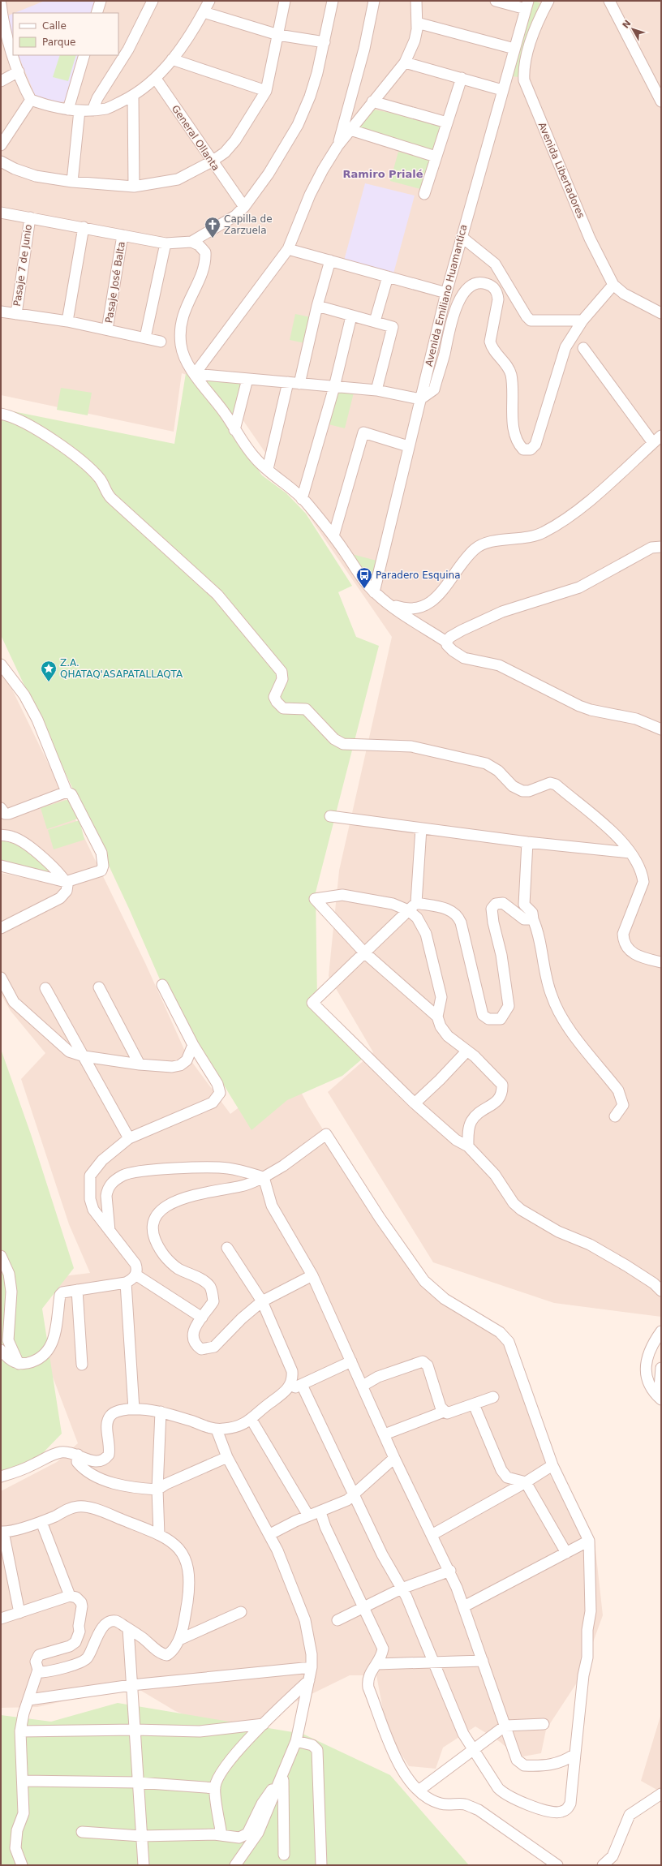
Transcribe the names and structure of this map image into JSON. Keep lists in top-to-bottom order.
{
  "streets": {
    "street": [
      "General Ollanta",
      "Avenida Libertadores",
      "Pasaje 7 de Junio",
      "Pasaje José Balta",
      "Avenida Emiliano Huamantica"
    ]
  },
  "districts": ["Ramiro Prialé"],
  "places": {
    "church": ["Capilla de Zarzuela"],
    "bus stop": ["Paradero Esquina"],
    "place": ["Z.A. QHATAQ'ASAPATALLAQTA"]
  },
  "legend": ["Calle", "Parque"],
  "north": "top left"
}
